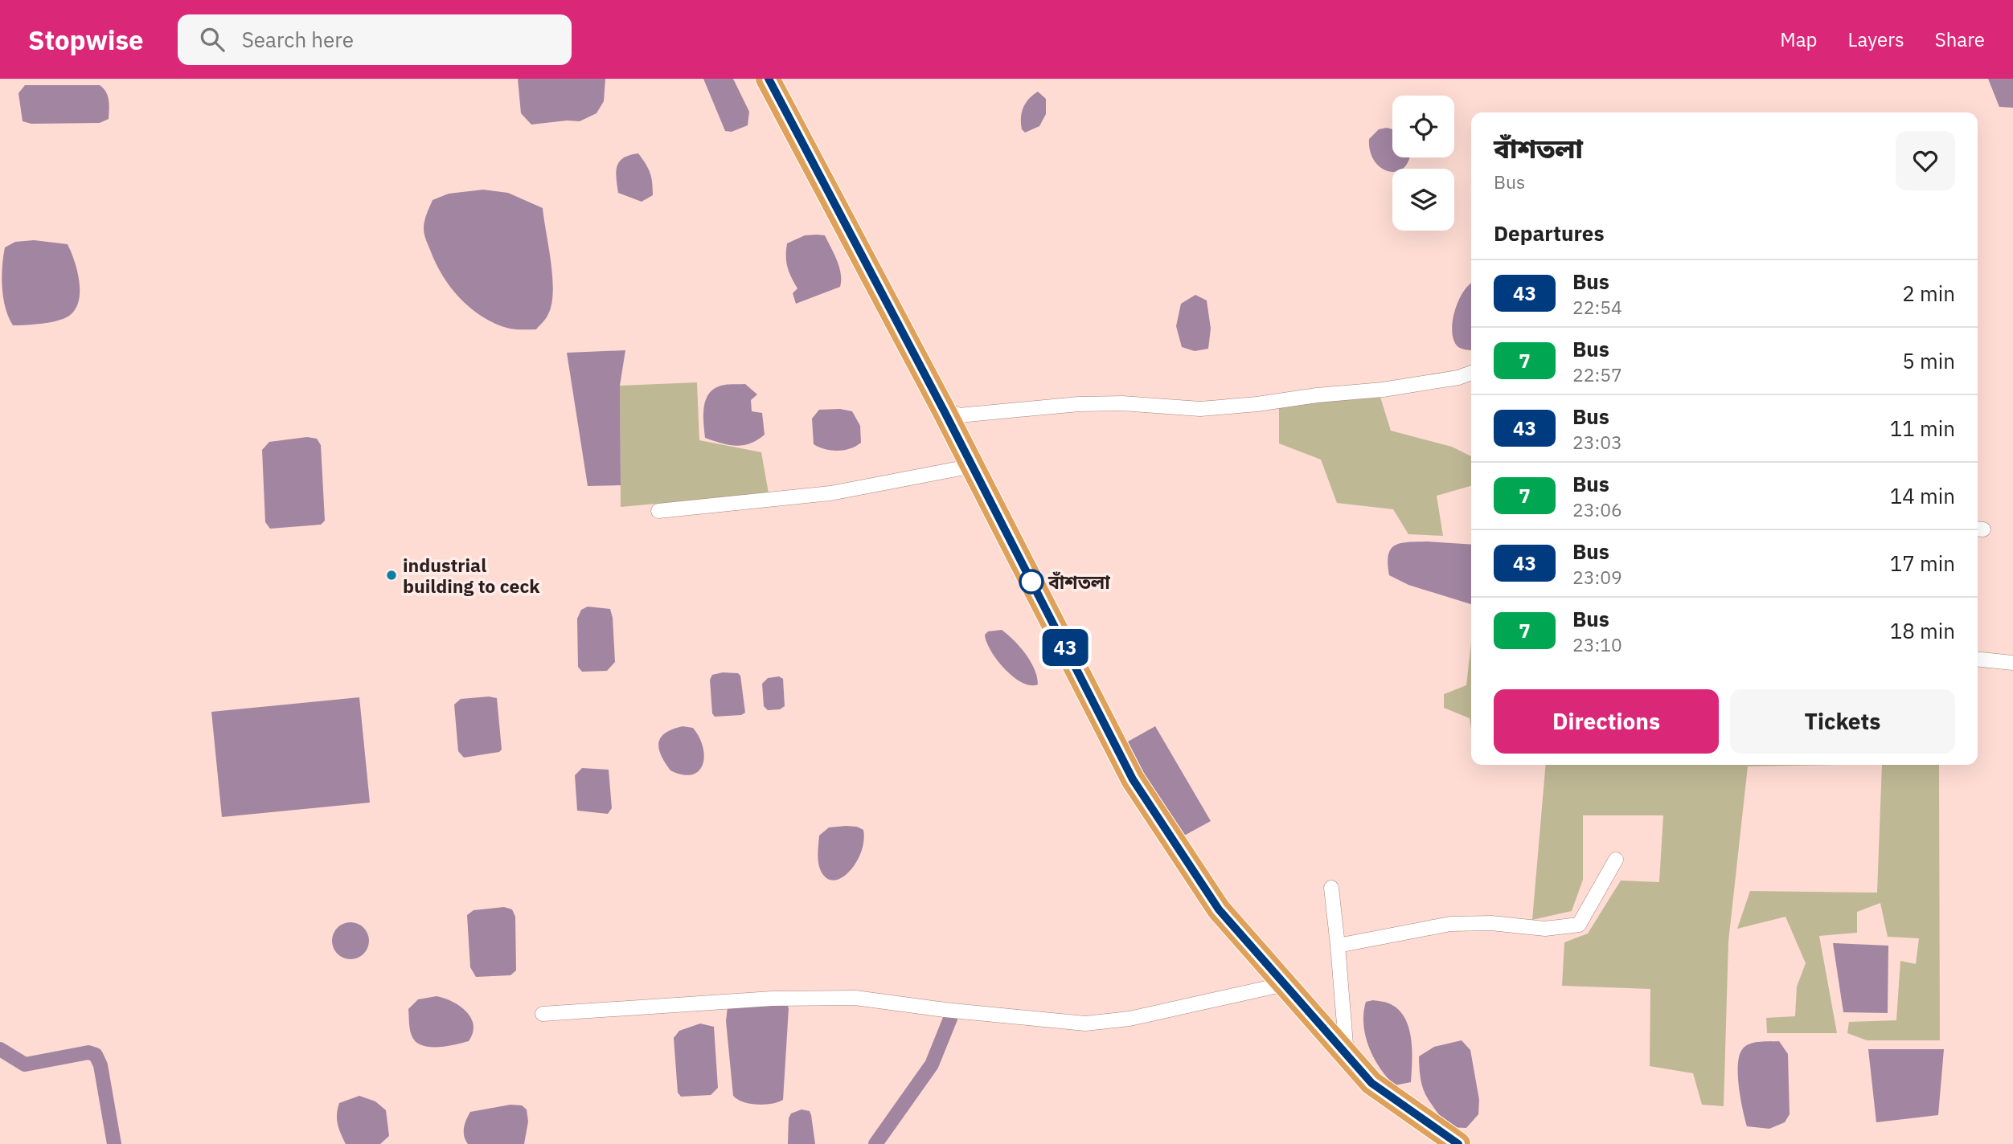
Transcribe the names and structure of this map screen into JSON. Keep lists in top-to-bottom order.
{
  "places": ["industrial building to ceck", "বাঁশতলা"],
  "lines": ["bus line 43"],
  "page": {
    "header": "Stopwise",
    "search": "Search here",
    "nav": ["Map", "Layers", "Share"],
    "on_map": "43",
    "heading": [
      ["বাঁশতলা", "Bus"],
      "Departures"
    ],
    "list": [
      {
        "mark": "43",
        "name": "Bus",
        "note": "22:54",
        "value": "2 min"
      },
      {
        "mark": "7",
        "name": "Bus",
        "note": "22:57",
        "value": "5 min"
      },
      {
        "mark": "43",
        "name": "Bus",
        "note": "23:03",
        "value": "11 min"
      },
      {
        "mark": "7",
        "name": "Bus",
        "note": "23:06",
        "value": "14 min"
      },
      {
        "mark": "43",
        "name": "Bus",
        "note": "23:09",
        "value": "17 min"
      },
      {
        "mark": "7",
        "name": "Bus",
        "note": "23:10",
        "value": "18 min"
      }
    ],
    "buttons": ["Directions", "Tickets"]
  }
}
